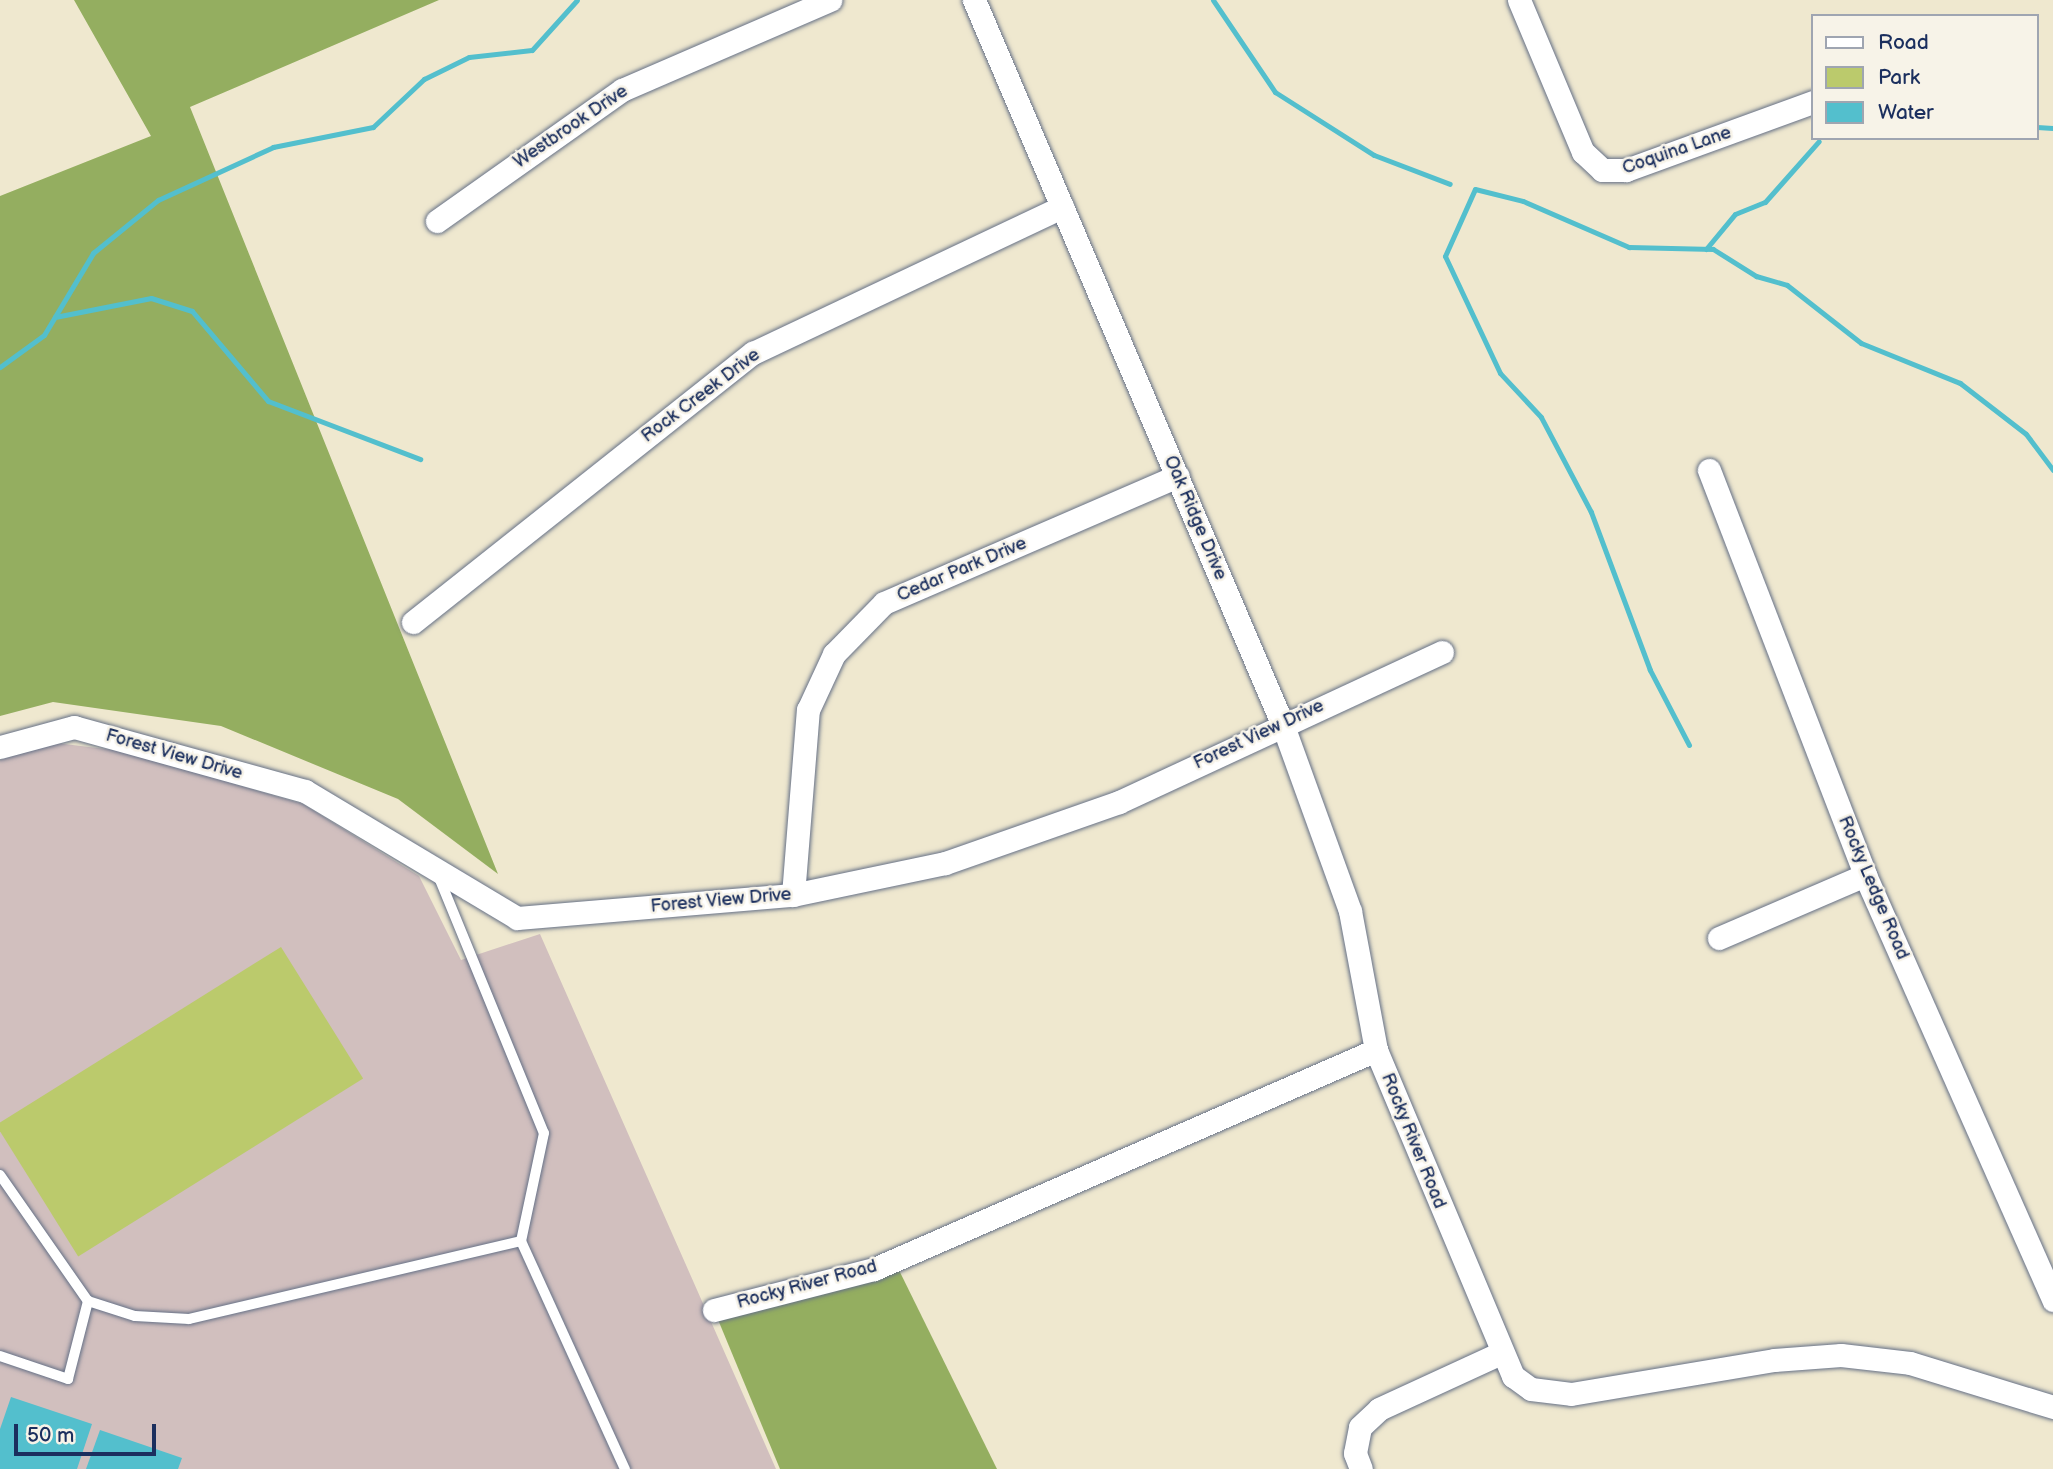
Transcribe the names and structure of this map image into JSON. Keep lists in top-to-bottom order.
{
  "streets": {
    "street": [
      "Westbrook Drive",
      "Coquina Lane",
      "Rock Creek Drive",
      "Oak Ridge Drive",
      "Cedar Park Drive",
      "Forest View Drive",
      "Rocky Ledge Road",
      "Rocky River Road"
    ]
  },
  "crossings": [
    ["Rock Creek Drive", "Oak Ridge Drive"],
    ["Oak Ridge Drive", "Cedar Park Drive"],
    ["Oak Ridge Drive", "Forest View Drive"],
    ["Oak Ridge Drive", "Rocky River Road"],
    ["Cedar Park Drive", "Forest View Drive"]
  ],
  "legend": ["Road", "Park", "Water"],
  "scale_bar": "50 m"
}
